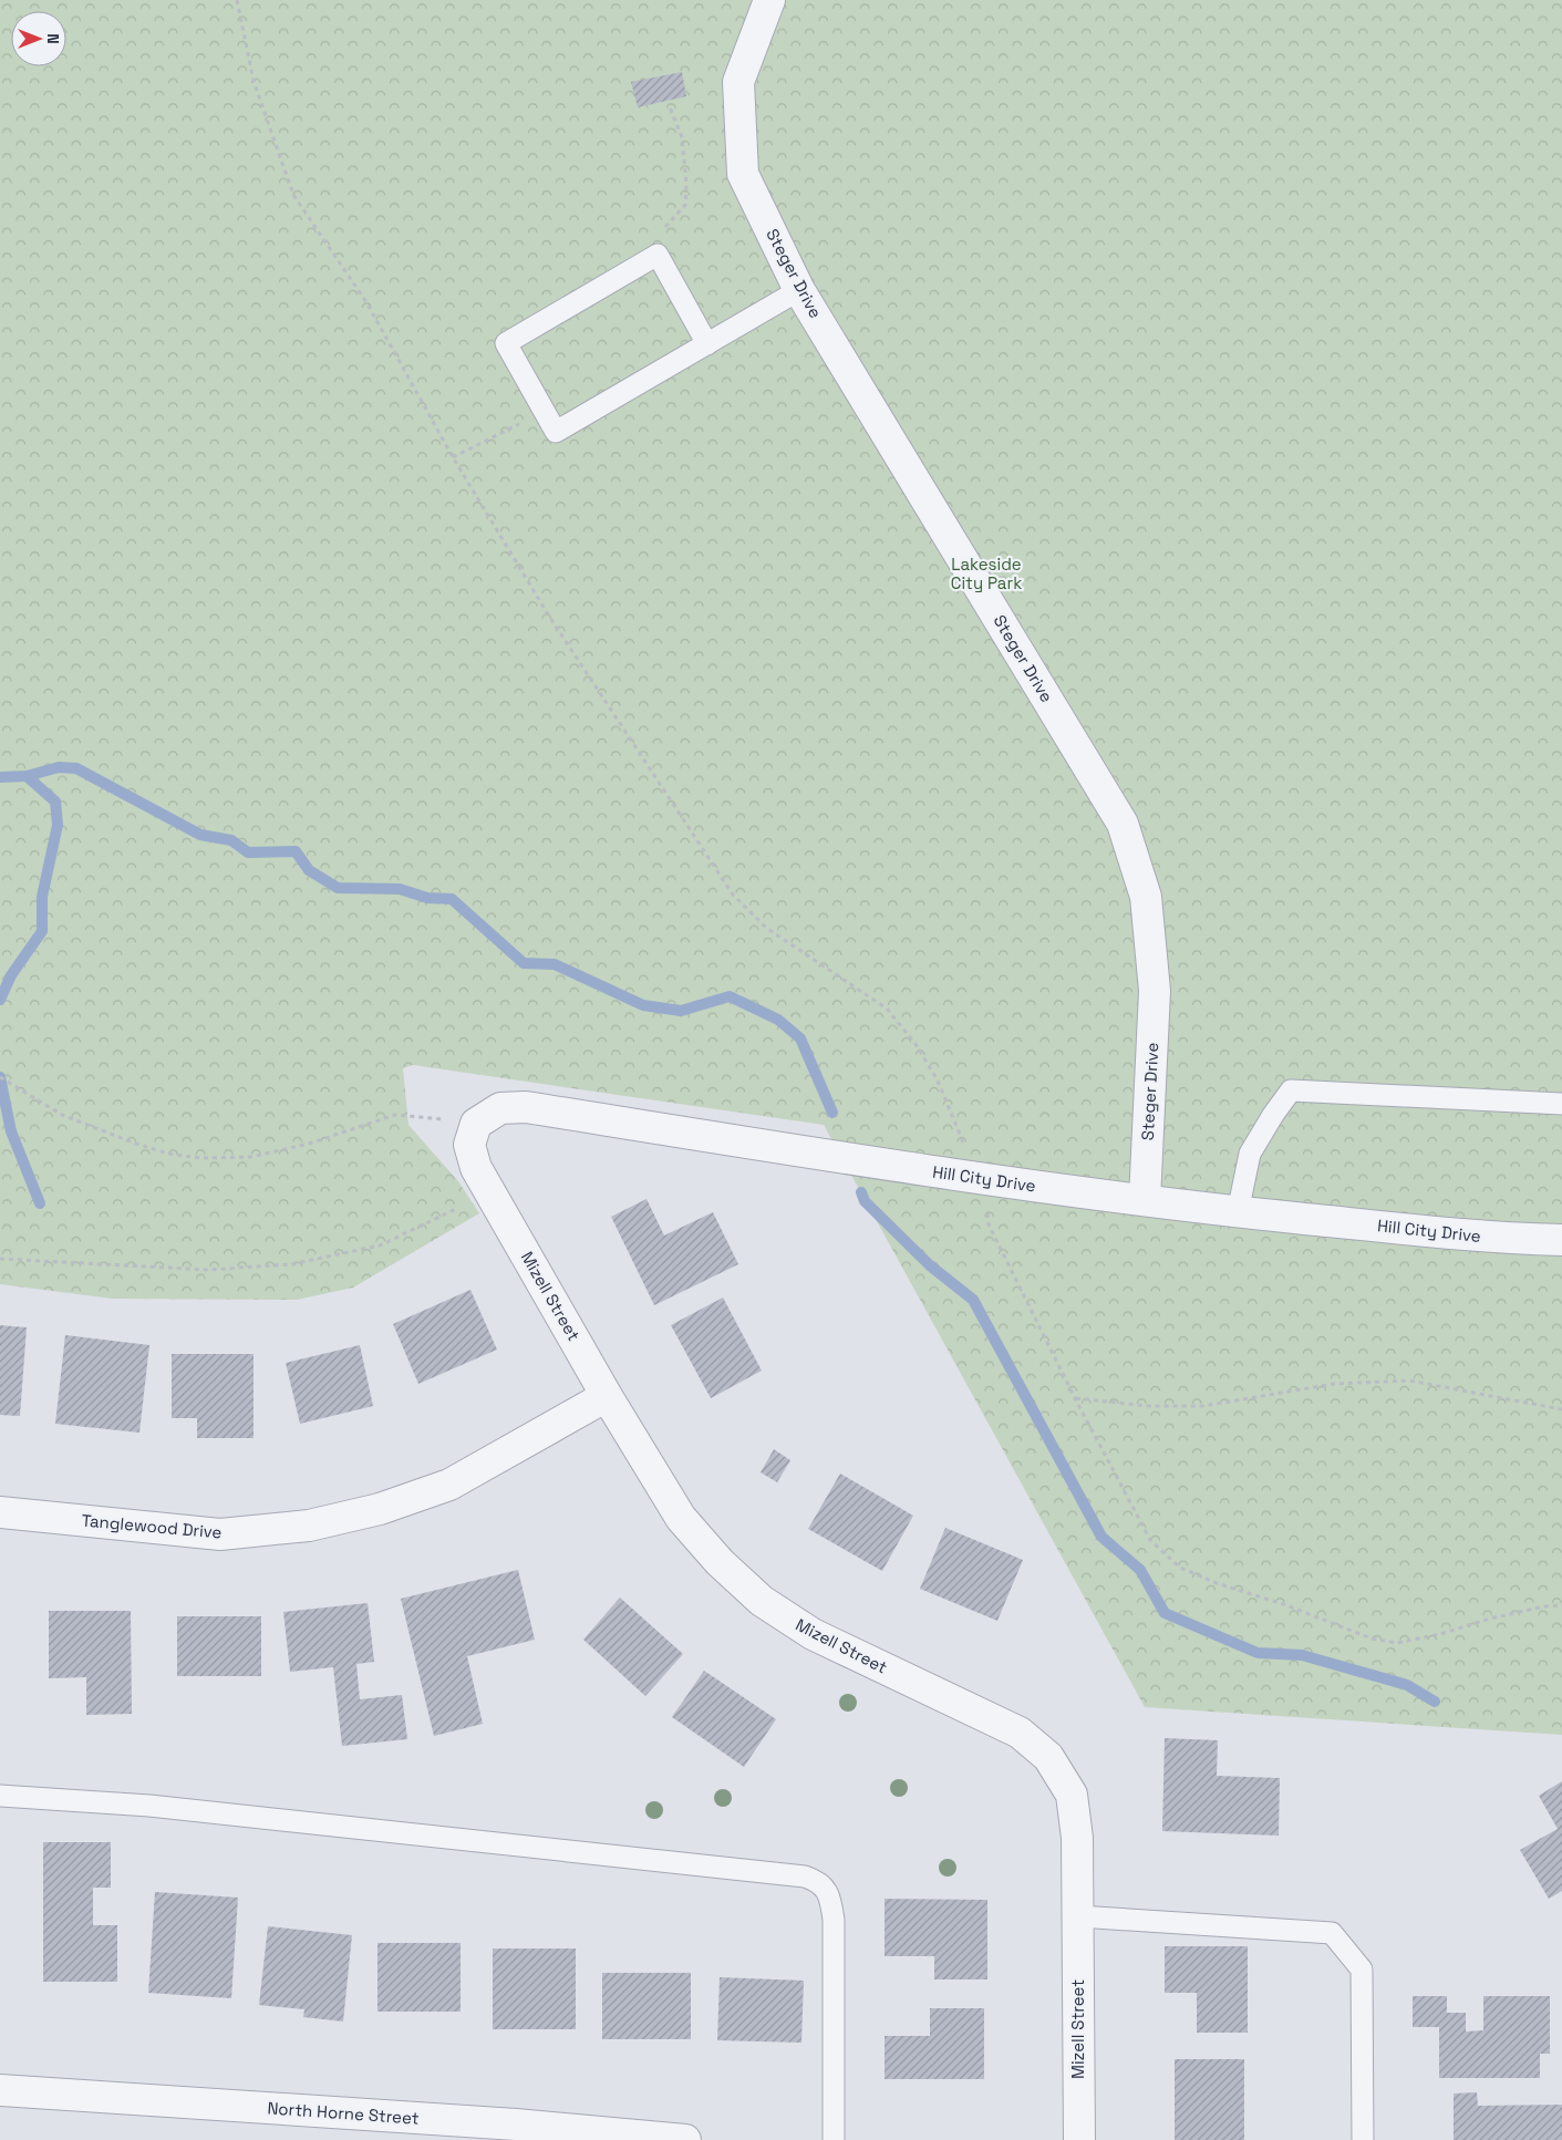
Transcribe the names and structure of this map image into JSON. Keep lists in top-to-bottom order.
{
  "streets": {
    "street": [
      "Steger Drive",
      "Hill City Drive",
      "Mizell Street",
      "Tanglewood Drive",
      "North Horne Street"
    ]
  },
  "crossings": [
    ["Steger Drive", "Hill City Drive"],
    ["Hill City Drive", "Mizell Street"],
    ["Mizell Street", "Tanglewood Drive"]
  ],
  "parks": ["Lakeside City Park"],
  "north": "right"
}
